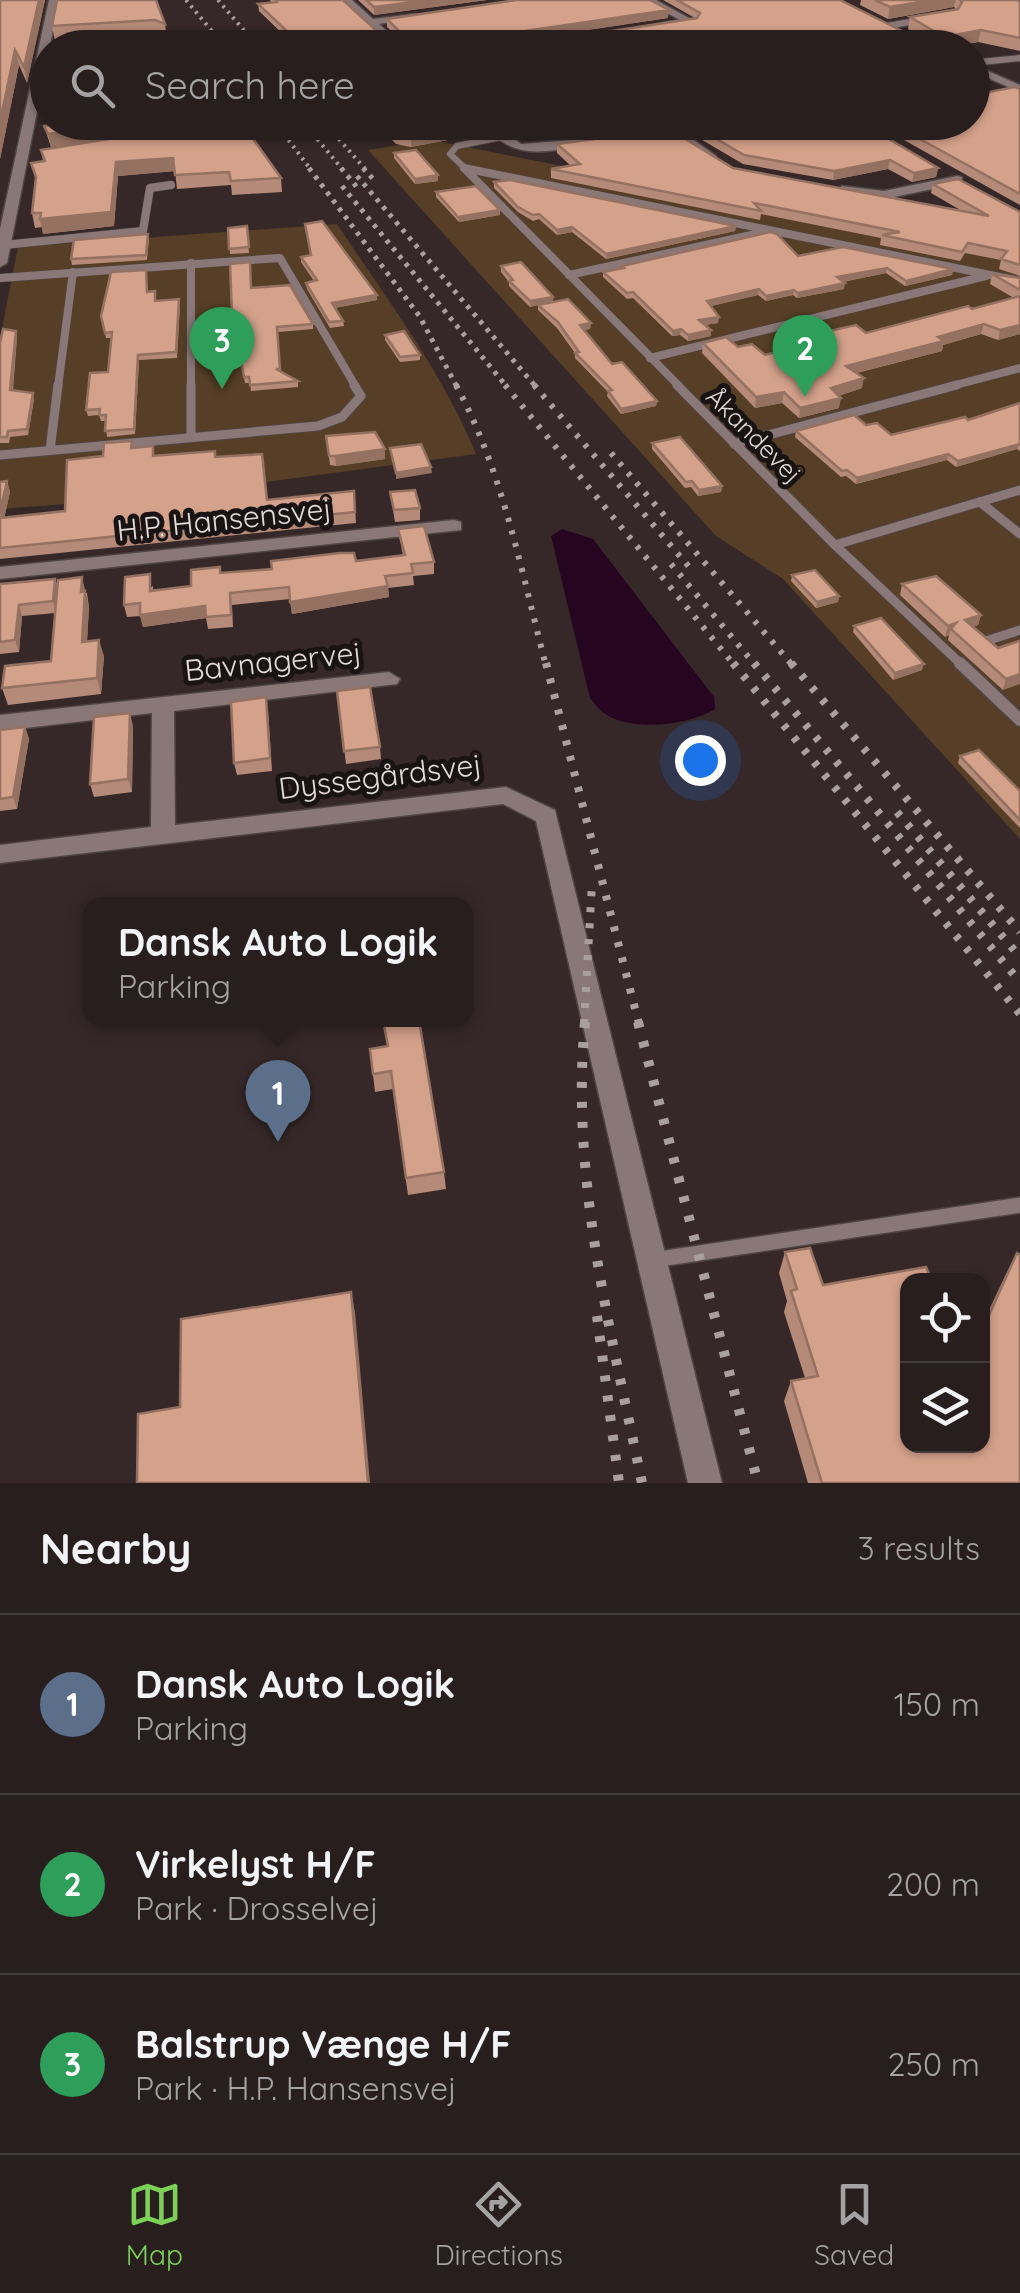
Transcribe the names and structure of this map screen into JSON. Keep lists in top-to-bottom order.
{
  "streets": {
    "street": ["H.P. Hansensvej", "Bavnagervej", "Dyssegårdsvej"],
    "lane": ["Åkandevej"]
  },
  "crossings": [
    ["Bavnagervej", "Dyssegårdsvej"]
  ],
  "page": {
    "search": "Search here",
    "pins": ["3", "2", "1"],
    "popup": ["Dansk Auto Logik", "Parking"],
    "heading": ["Nearby", "3 results"],
    "list": [
      {
        "mark": "1",
        "name": "Dansk Auto Logik",
        "note": "Parking",
        "value": "150 m"
      },
      {
        "mark": "2",
        "name": "Virkelyst H/F",
        "note": "Park · Drosselvej",
        "value": "200 m"
      },
      {
        "mark": "3",
        "name": "Balstrup Vænge H/F",
        "note": "Park · H.P. Hansensvej",
        "value": "250 m"
      }
    ],
    "nav": ["Map", "Directions", "Saved"]
  }
}
